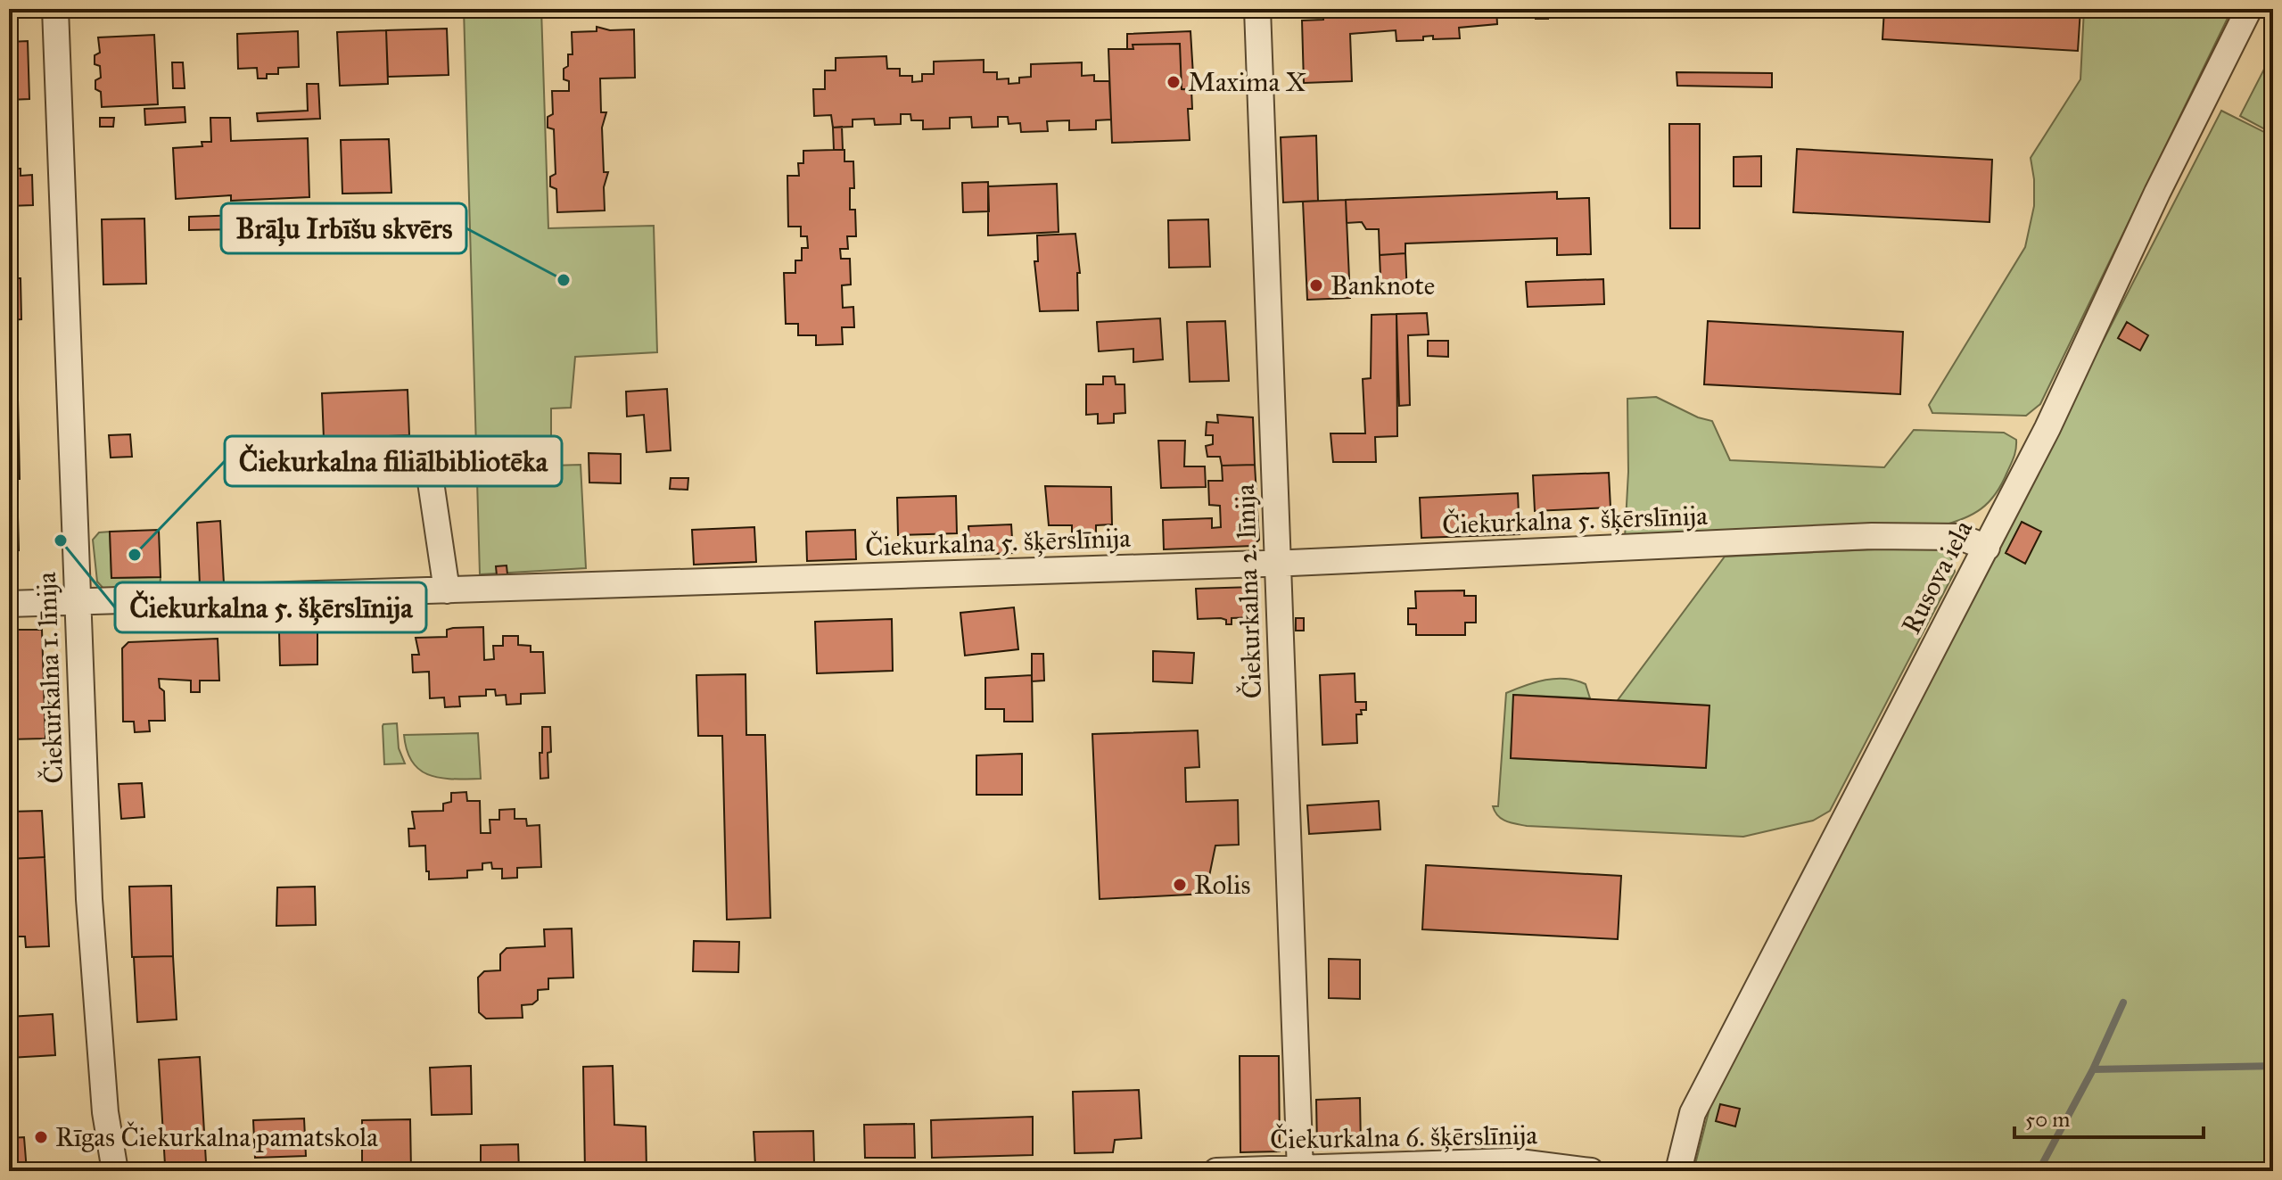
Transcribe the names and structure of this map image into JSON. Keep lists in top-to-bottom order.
{
  "streets": {
    "street": [
      "Čiekurkalna 5. šķērslīnija",
      "Rusova iela",
      "Čiekurkalna 2. līnija",
      "Čiekurkalna 1. līnija",
      "Čiekurkalna 6. šķērslīnija"
    ]
  },
  "crossings": [
    ["Čiekurkalna 5. šķērslīnija", "Rusova iela"],
    ["Čiekurkalna 5. šķērslīnija", "Čiekurkalna 2. līnija"],
    ["Čiekurkalna 5. šķērslīnija", "Čiekurkalna 1. līnija"],
    ["Čiekurkalna 2. līnija", "Čiekurkalna 6. šķērslīnija"]
  ],
  "places": [
    "Maxima X",
    "Brāļu Irbīšu skvērs",
    "Banknote",
    "Čiekurkalna 5. šķērslīnija",
    "Čiekurkalna filiālbibliotēka",
    "Rolis",
    "Rīgas Čiekurkalna pamatskola"
  ],
  "scale_bar": "50 m"
}
